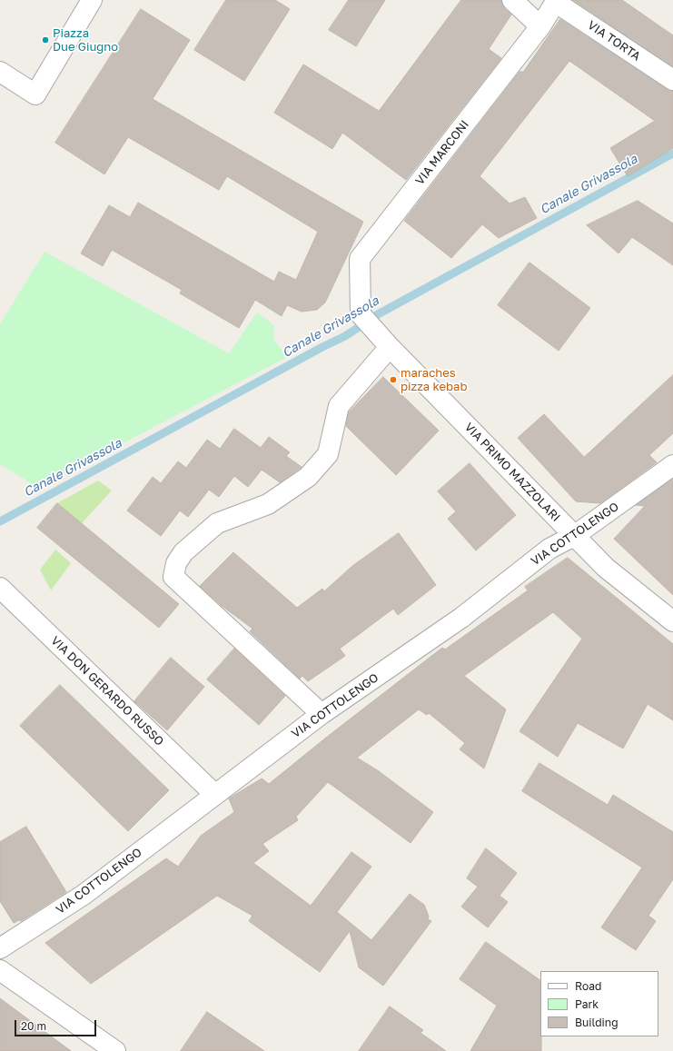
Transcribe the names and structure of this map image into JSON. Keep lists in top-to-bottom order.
{
  "streets": {
    "street": [
      "VIA TORTA",
      "VIA MARCONI",
      "VIA PRIMO MAZZOLARI",
      "VIA COTTOLENGO",
      "VIA DON GERARDO RUSSO"
    ]
  },
  "crossings": [
    ["VIA TORTA", "VIA MARCONI"],
    ["VIA MARCONI", "VIA PRIMO MAZZOLARI"],
    ["VIA PRIMO MAZZOLARI", "VIA COTTOLENGO"],
    ["VIA COTTOLENGO", "VIA DON GERARDO RUSSO"]
  ],
  "water": ["Canale Grivassola"],
  "places": ["Piazza Due Giugno", "maraches pizza kebab"],
  "legend": ["Road", "Park", "Building"],
  "scale_bar": "20 m"
}
